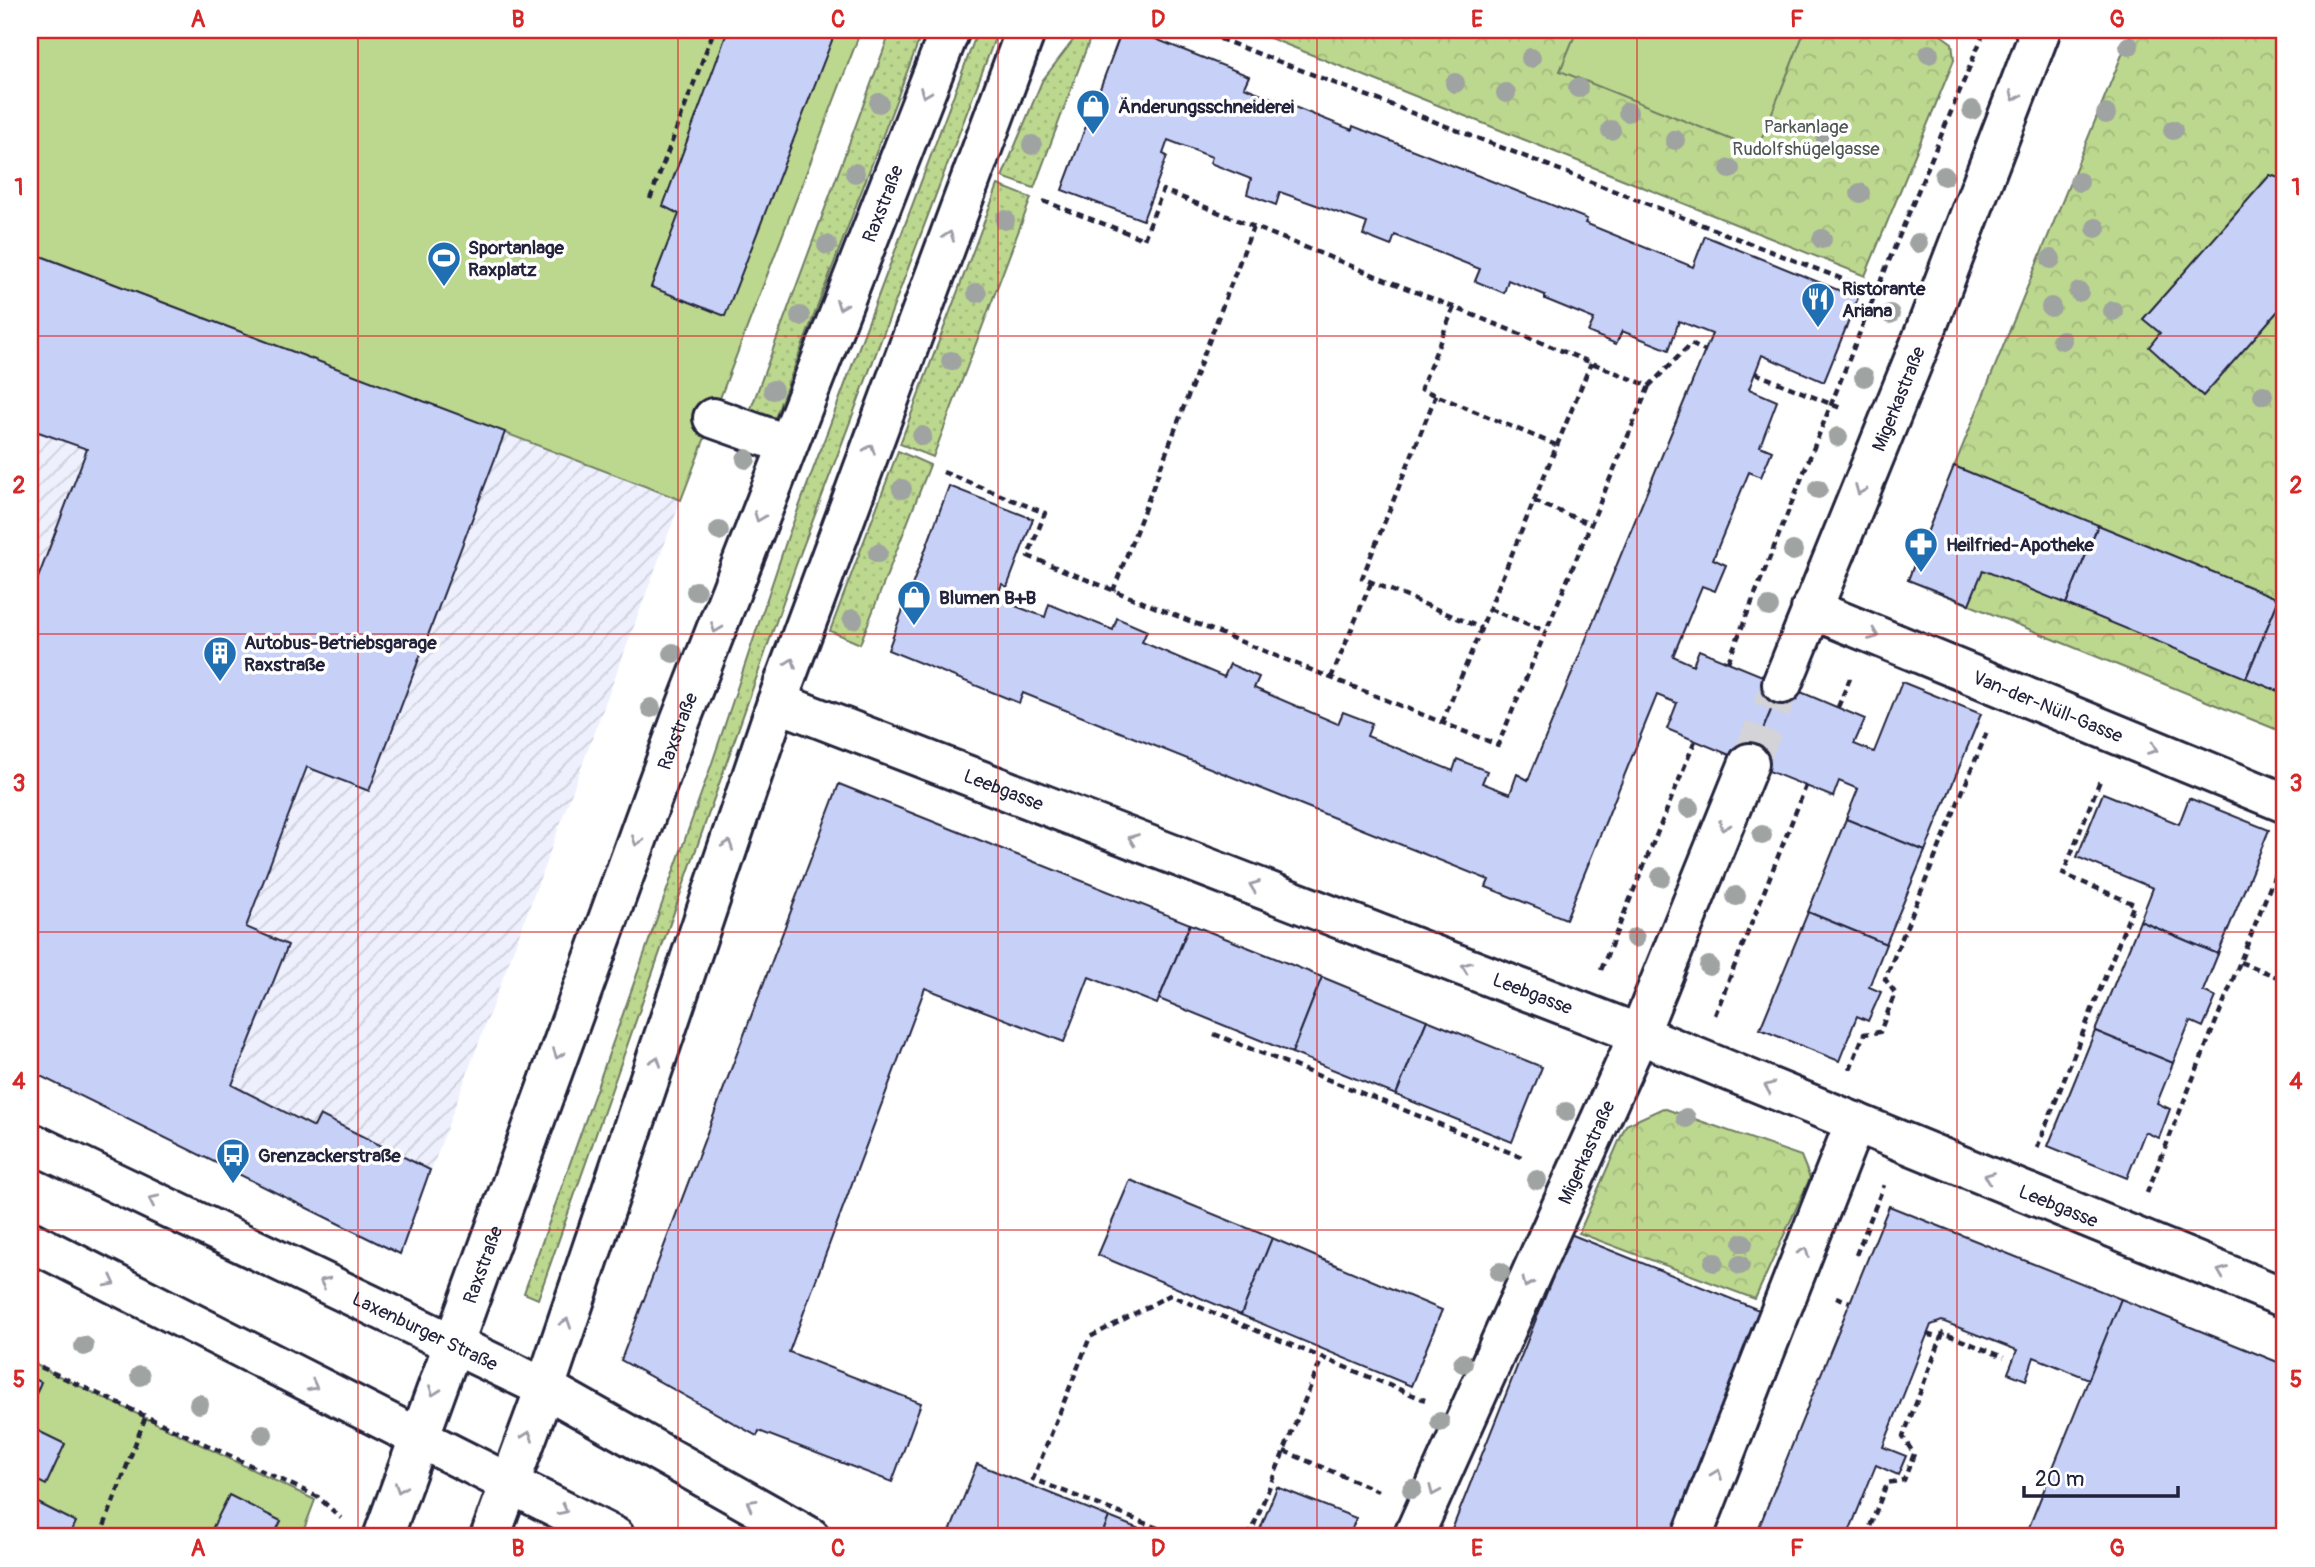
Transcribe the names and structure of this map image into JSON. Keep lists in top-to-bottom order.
{
  "streets": {
    "main road": [
      "Raxstraße",
      "Migerkastraße",
      "Van-der-Nüll-Gasse",
      "Leebgasse",
      "Laxenburger Straße"
    ]
  },
  "crossings": [
    ["Raxstraße", "Laxenburger Straße"],
    ["Migerkastraße", "Van-der-Nüll-Gasse"],
    ["Migerkastraße", "Leebgasse"]
  ],
  "one_way": ["Van-der-Nüll-Gasse", "Leebgasse"],
  "parks": ["Parkanlage Rudolfshügelgasse"],
  "places": {
    "shop": ["Änderungsschneiderei", "Blumen B+B"],
    "sports": ["Sportanlage Raxplatz"],
    "restaurant": ["Ristorante Ariana"],
    "pharmacy": ["Heilfried-Apotheke"],
    "building": ["Autobus-Betriebsgarage Raxstraße"],
    "bus stop": ["Grenzackerstraße"]
  },
  "scale_bar": "20 m",
  "grid": {
    "columns": [
      "A",
      "B",
      "C",
      "D",
      "E",
      "F",
      "G"
    ],
    "rows": [
      "1",
      "2",
      "3",
      "4",
      "5"
    ]
  }
}
